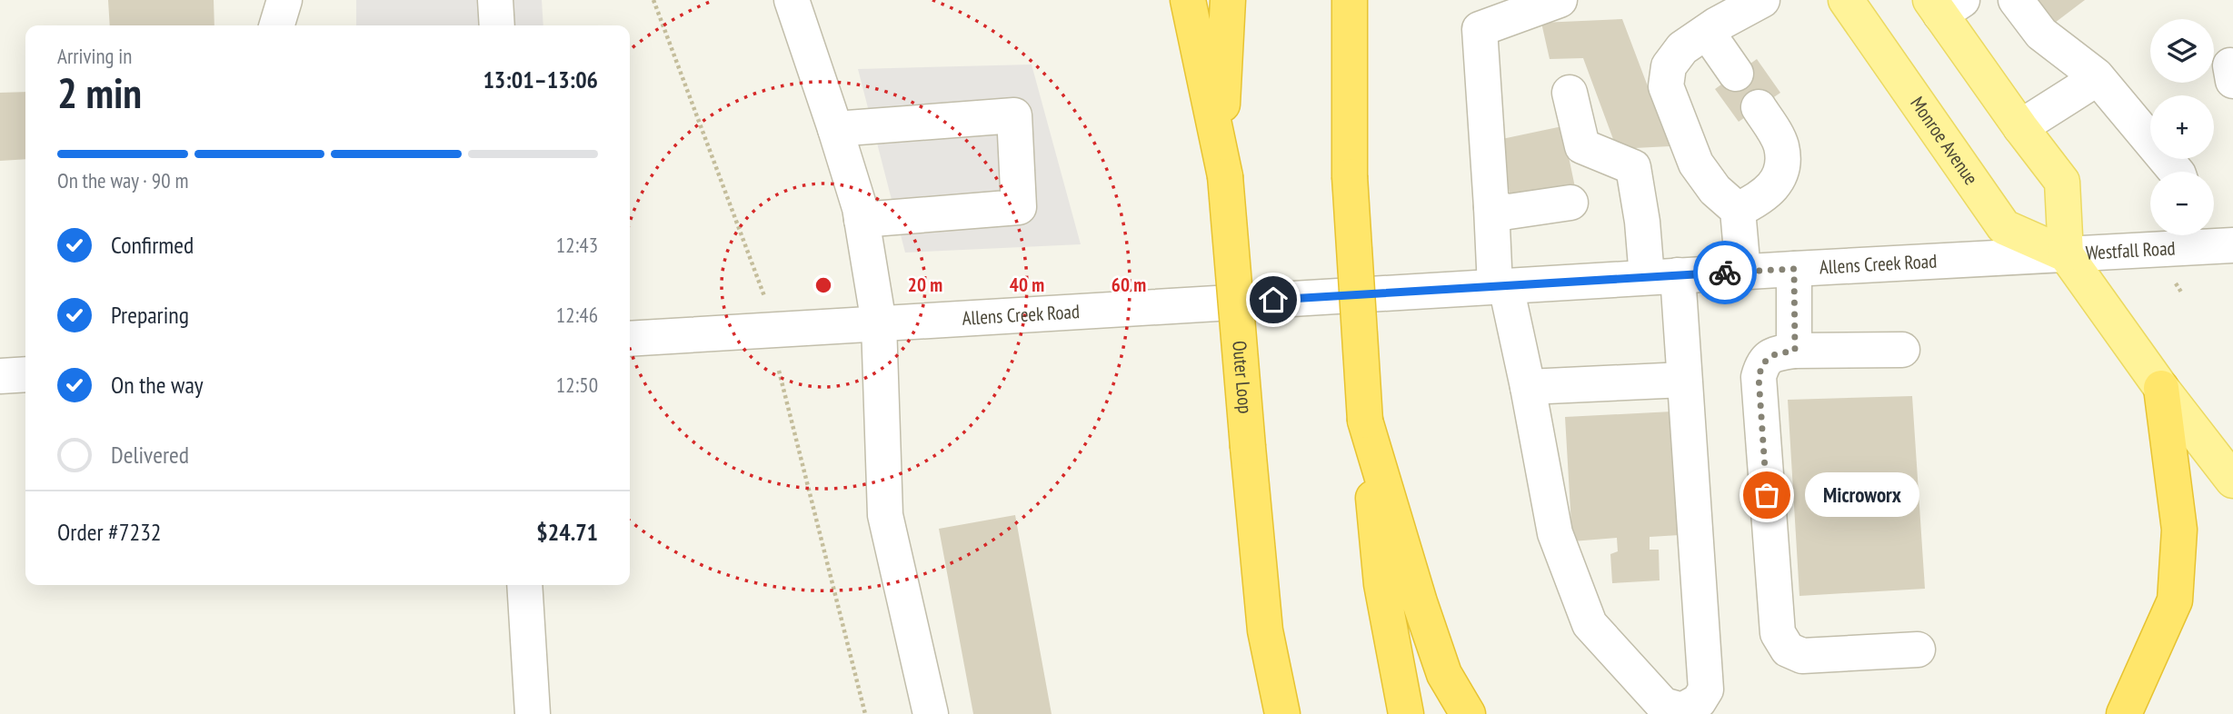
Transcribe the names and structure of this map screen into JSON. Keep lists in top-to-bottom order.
{
  "streets": {
    "highway": ["Outer Loop"],
    "main road": ["Monroe Avenue"],
    "street": ["Westfall Road", "Allens Creek Road"]
  },
  "crossings": [
    ["Monroe Avenue", "Westfall Road"],
    ["Monroe Avenue", "Allens Creek Road"],
    ["Westfall Road", "Allens Creek Road"]
  ],
  "places": ["Microworx"],
  "page": {
    "map_buttons": ["+", "−"],
    "heading": ["2 min", "Arriving in", "13:01–13:06"],
    "panel": ["Order #7232", "$24.71"],
    "bar": "On the way · 90 m",
    "list": [
      ["Confirmed", "12:43"],
      ["Preparing", "12:46"],
      ["On the way", "12:50"],
      "Delivered"
    ],
    "bubble": "Microworx"
  },
  "rings": ["20 m", "40 m", "60 m"]
}
